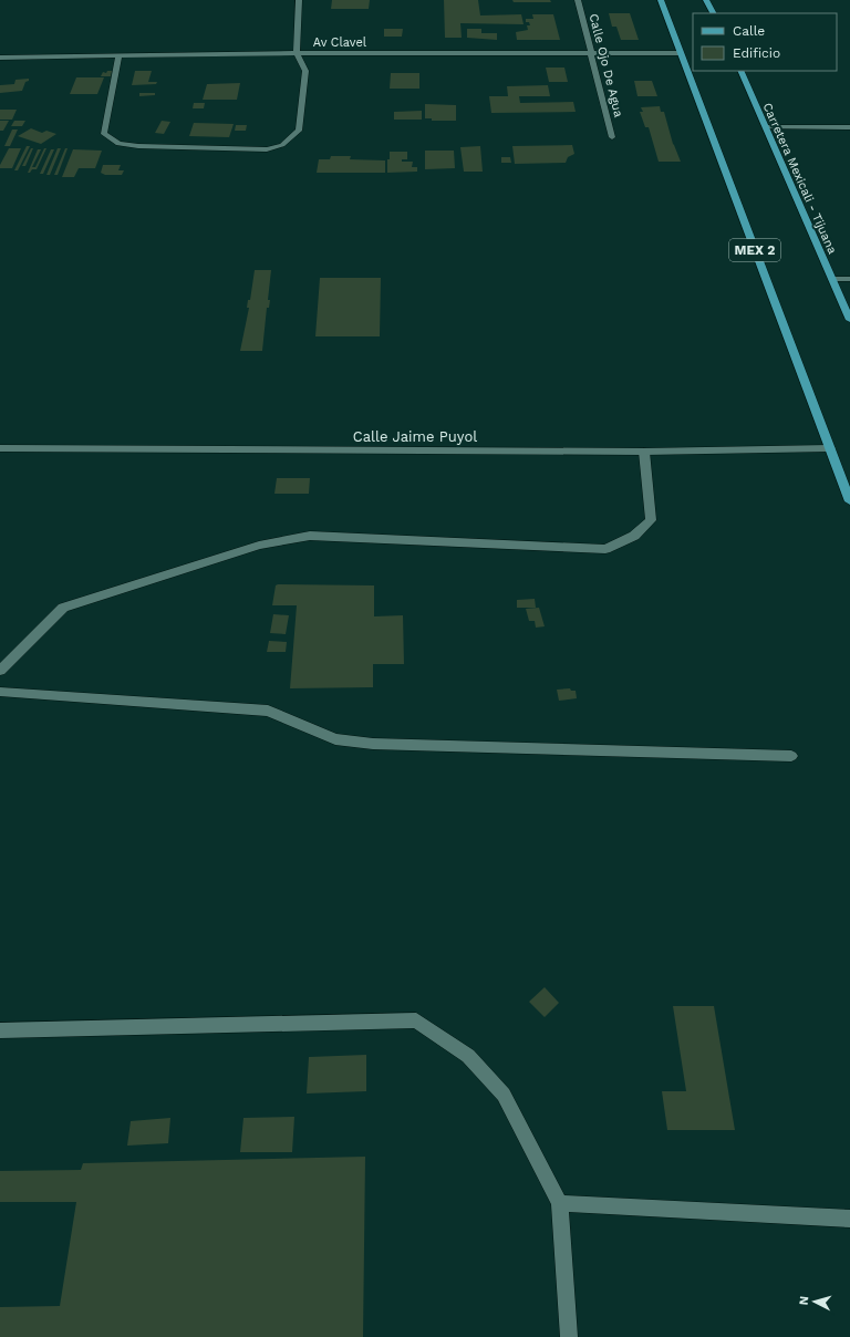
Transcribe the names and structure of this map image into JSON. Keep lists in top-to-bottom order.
{
  "streets": {
    "main road": ["Carretera Mexicali - Tijuana", "MEX 2"],
    "street": ["Av Clavel", "Calle Ojo De Agua", "Calle Jaime Puyol"]
  },
  "crossings": [
    ["Av Clavel", "Calle Ojo De Agua"],
    ["Av Clavel", "MEX 2"],
    ["MEX 2", "Calle Jaime Puyol"]
  ],
  "legend": ["Calle", "Edificio"],
  "north": "left"
}
